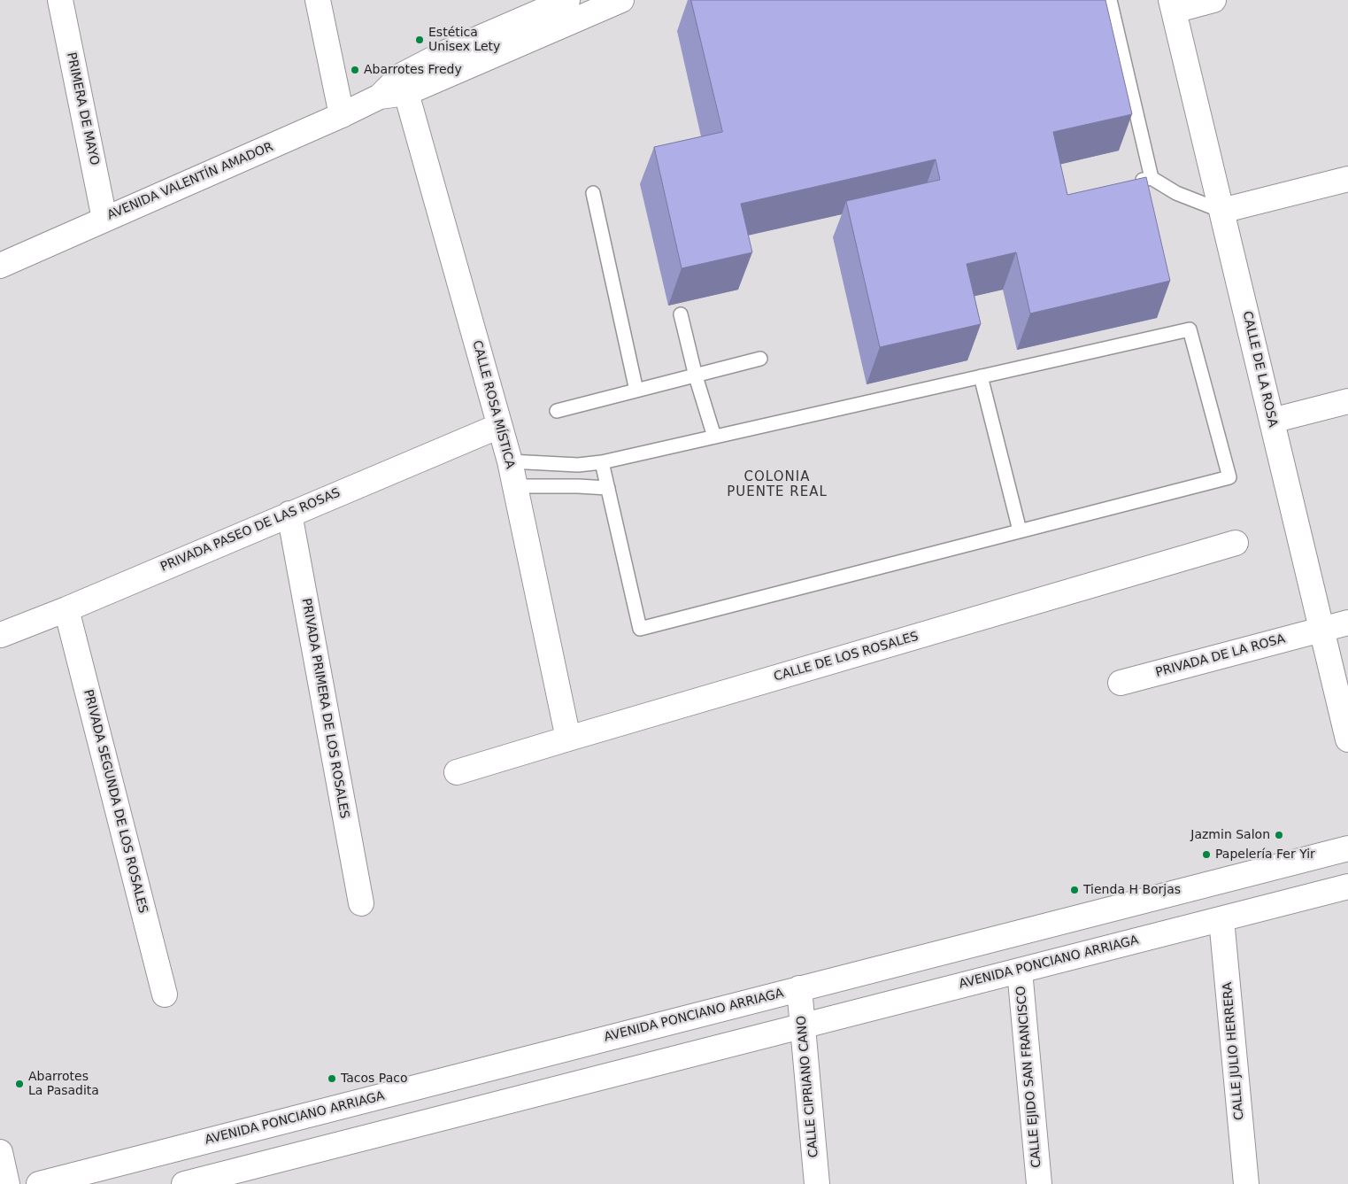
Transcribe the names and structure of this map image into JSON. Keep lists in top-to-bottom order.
{
  "streets": {
    "street": [
      "PRIMERA DE MAYO",
      "AVENIDA VALENTÍN AMADOR",
      "CALLE DE LA ROSA",
      "CALLE ROSA MÍSTICA",
      "PRIVADA PASEO DE LAS ROSAS",
      "PRIVADA DE LA ROSA",
      "CALLE DE LOS ROSALES",
      "PRIVADA PRIMERA DE LOS ROSALES",
      "PRIVADA SEGUNDA DE LOS ROSALES",
      "AVENIDA PONCIANO ARRIAGA",
      "CALLE JULIO HERRERA",
      "CALLE EJIDO SAN FRANCISCO",
      "CALLE CIPRIANO CANO"
    ]
  },
  "crossings": [
    ["PRIMERA DE MAYO", "AVENIDA VALENTÍN AMADOR"],
    ["AVENIDA VALENTÍN AMADOR", "CALLE ROSA MÍSTICA"],
    ["CALLE DE LA ROSA", "PRIVADA DE LA ROSA"],
    ["CALLE ROSA MÍSTICA", "PRIVADA PASEO DE LAS ROSAS"],
    ["CALLE ROSA MÍSTICA", "CALLE DE LOS ROSALES"],
    ["PRIVADA PASEO DE LAS ROSAS", "PRIVADA PRIMERA DE LOS ROSALES"],
    ["PRIVADA PASEO DE LAS ROSAS", "PRIVADA SEGUNDA DE LOS ROSALES"],
    ["AVENIDA PONCIANO ARRIAGA", "CALLE JULIO HERRERA"],
    ["AVENIDA PONCIANO ARRIAGA", "CALLE EJIDO SAN FRANCISCO"],
    ["AVENIDA PONCIANO ARRIAGA", "CALLE CIPRIANO CANO"]
  ],
  "districts": ["COLONIA PUENTE REAL"],
  "places": [
    "Estética Unisex Lety",
    "Abarrotes Fredy",
    "Jazmin Salon",
    "Papelería Fer Yir",
    "Tienda H Borjas",
    "Tacos Paco",
    "Abarrotes La Pasadita"
  ]
}
